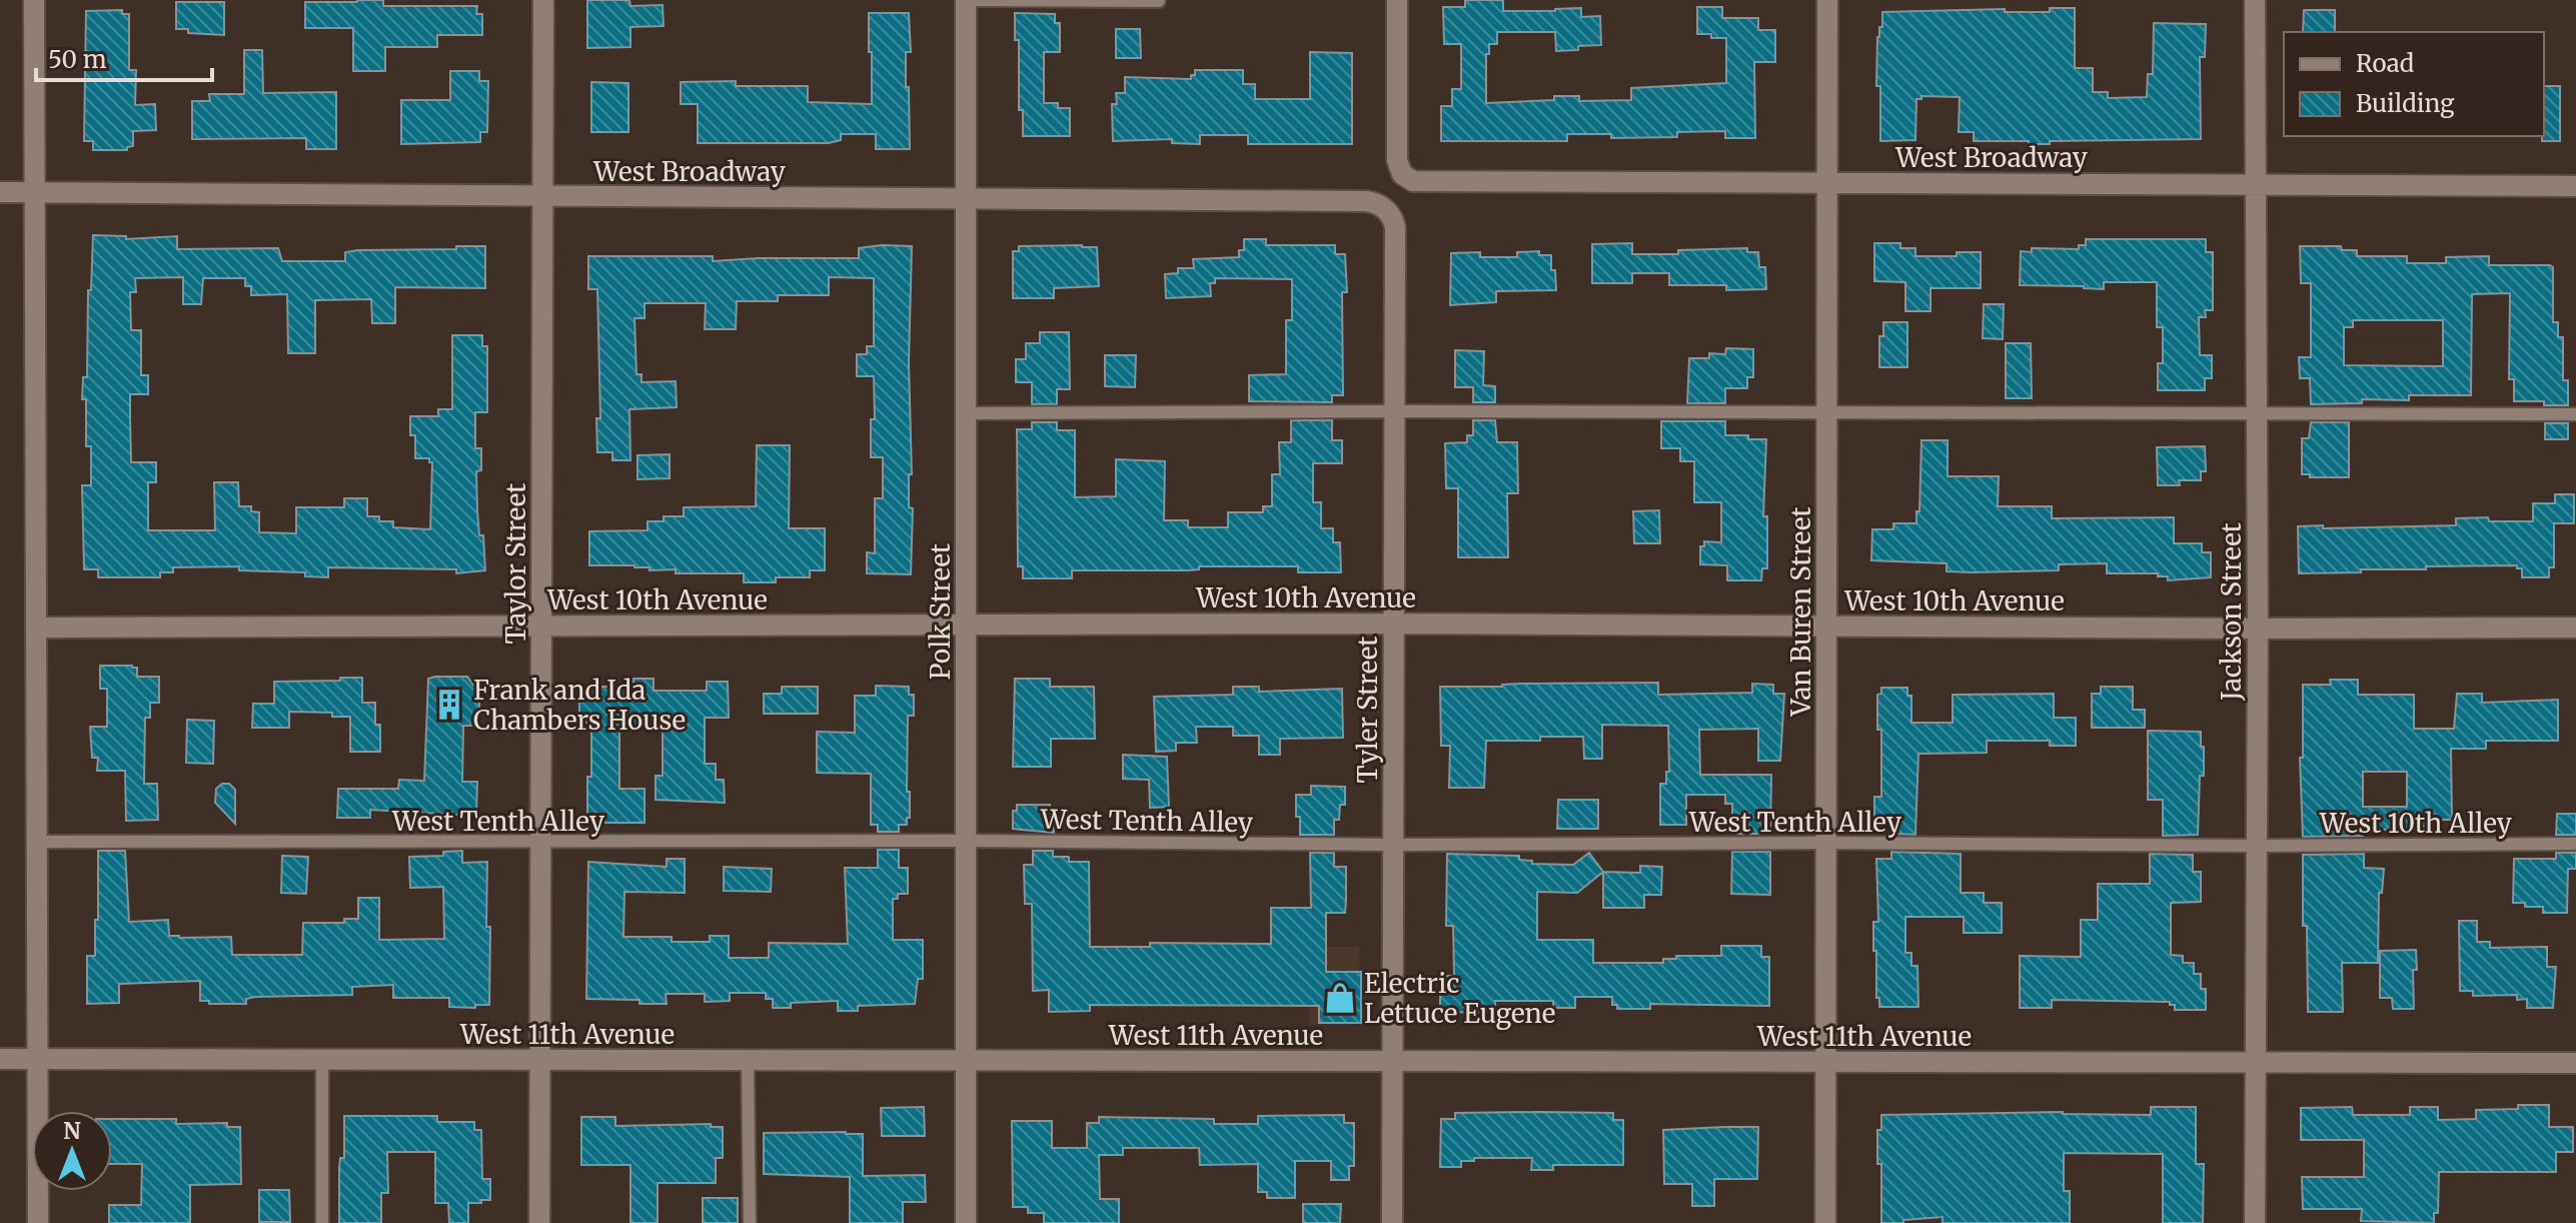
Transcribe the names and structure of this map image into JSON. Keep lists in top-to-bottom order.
{
  "streets": {
    "street": [
      "West Broadway",
      "Taylor Street",
      "West 10th Avenue",
      "Polk Street",
      "Van Buren Street",
      "Jackson Street",
      "Tyler Street",
      "West 11th Avenue"
    ],
    "lane": ["West Tenth Alley", "West 10th Alley"]
  },
  "crossings": [
    ["West Broadway", "Taylor Street"],
    ["West Broadway", "Polk Street"],
    ["West Broadway", "Van Buren Street"],
    ["West Broadway", "Jackson Street"],
    ["West Broadway", "Tyler Street"],
    ["Taylor Street", "West 10th Avenue"],
    ["Taylor Street", "West Tenth Alley"],
    ["Taylor Street", "West 11th Avenue"],
    ["West 10th Avenue", "Polk Street"],
    ["West 10th Avenue", "Van Buren Street"],
    ["West 10th Avenue", "Jackson Street"],
    ["West 10th Avenue", "Tyler Street"],
    ["Polk Street", "West Tenth Alley"],
    ["Polk Street", "West 11th Avenue"],
    ["Van Buren Street", "West Tenth Alley"],
    ["Van Buren Street", "West 11th Avenue"],
    ["Jackson Street", "West Tenth Alley"],
    ["Jackson Street", "West 10th Alley"],
    ["Jackson Street", "West 11th Avenue"],
    ["Tyler Street", "West Tenth Alley"],
    ["Tyler Street", "West 11th Avenue"],
    ["West Tenth Alley", "West 10th Alley"]
  ],
  "places": {
    "building": ["Frank and Ida Chambers House"],
    "shop": ["Electric Lettuce Eugene"]
  },
  "legend": ["Road", "Building"],
  "scale_bar": "50 m",
  "north": "top"
}
